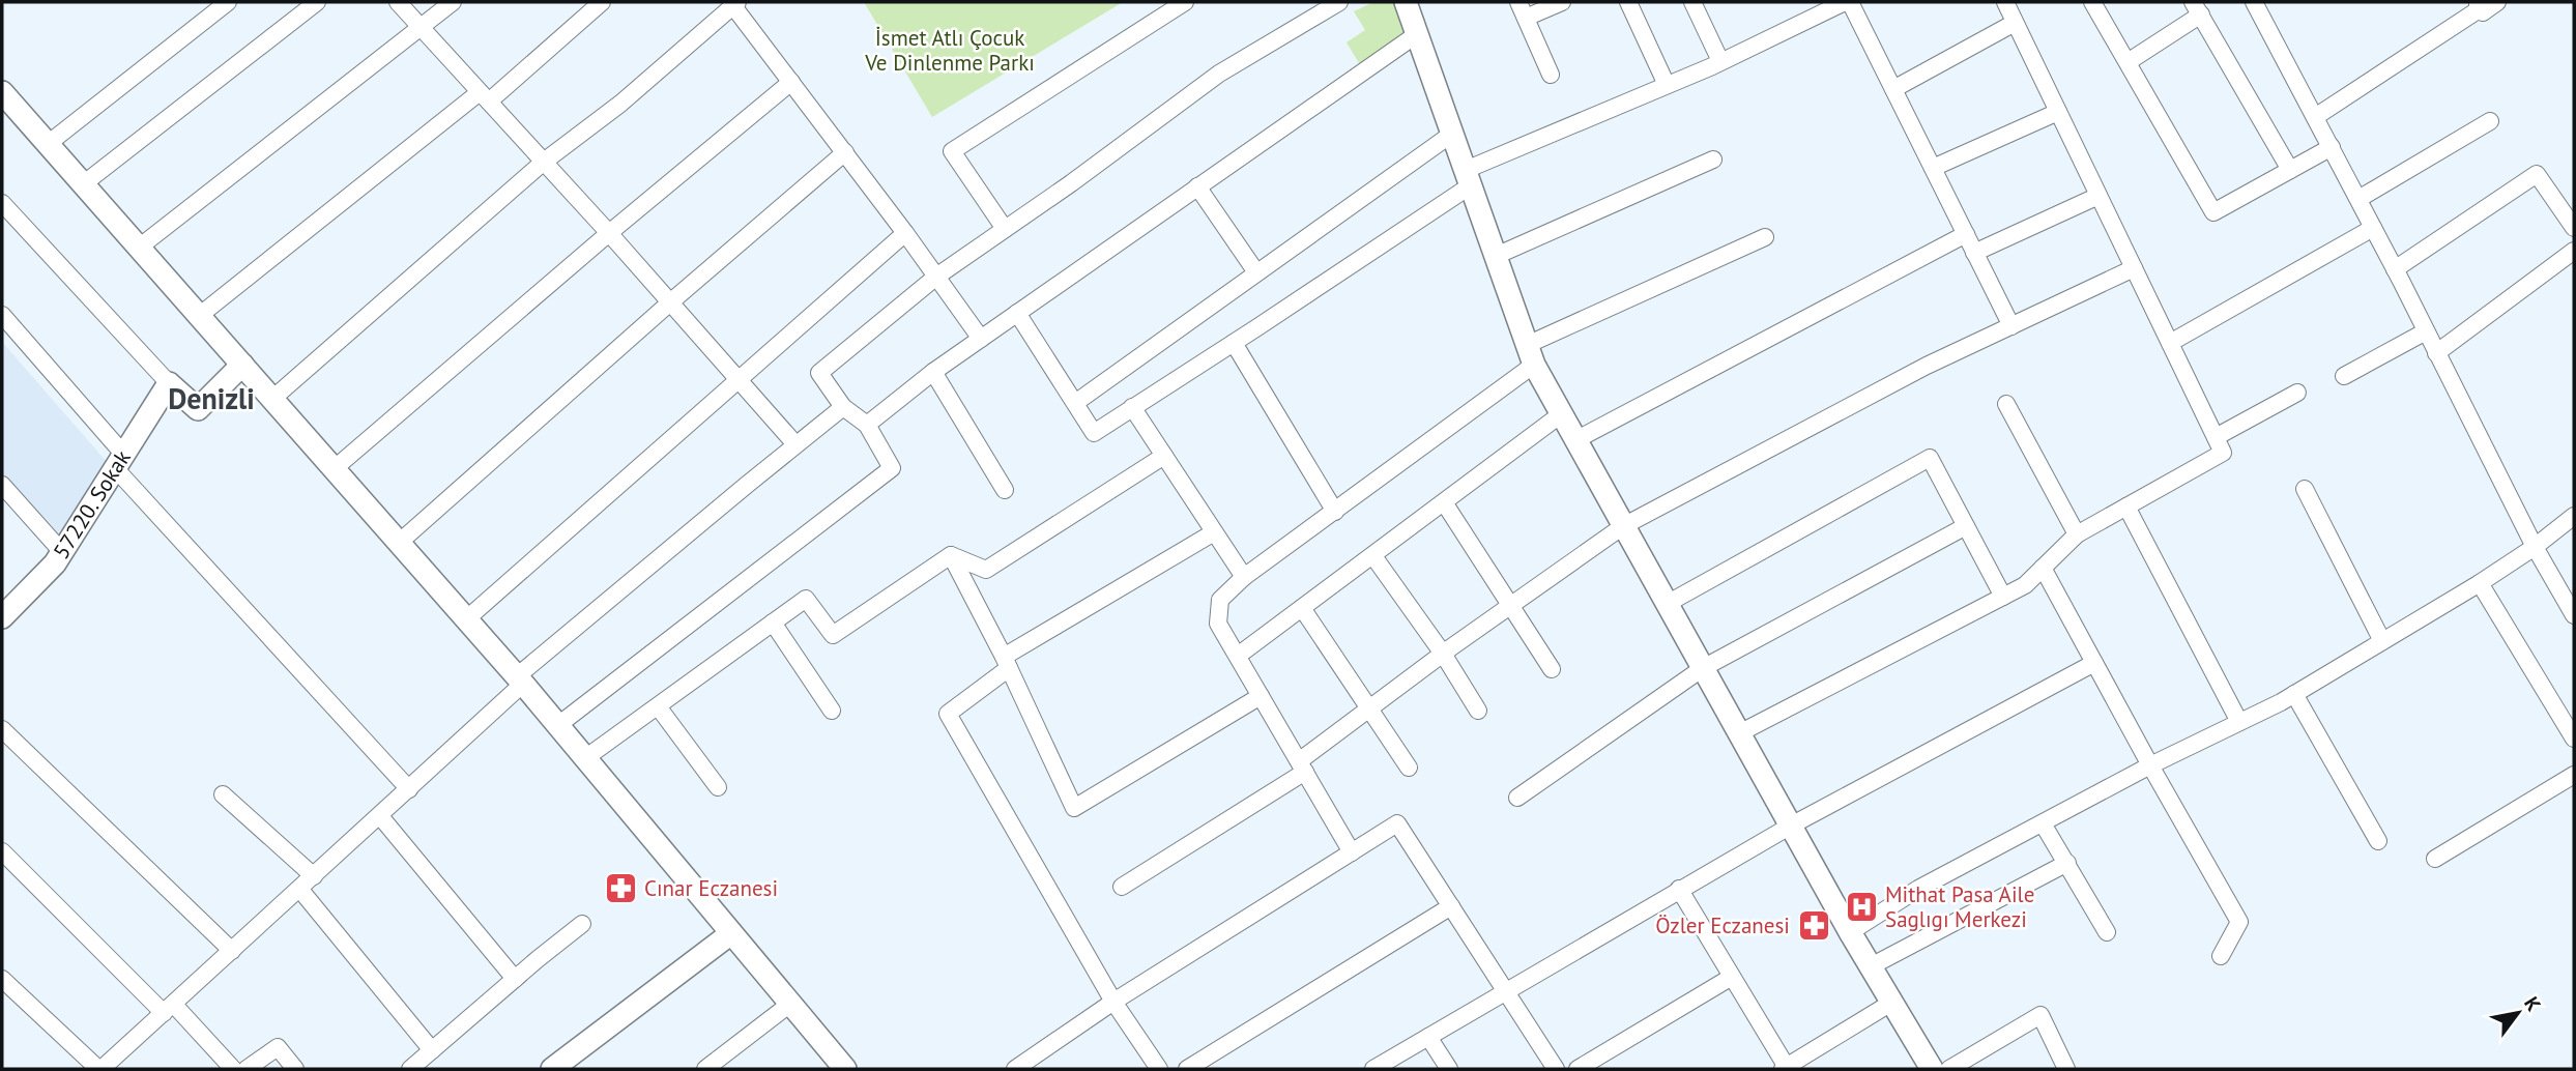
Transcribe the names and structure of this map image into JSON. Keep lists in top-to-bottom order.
{
  "streets": {
    "street": ["57220. Sokak"]
  },
  "districts": ["Denizli"],
  "parks": ["İsmet Atlı Çocuk Ve Dinlenme Parkı"],
  "places": {
    "pharmacy": ["Cınar Eczanesi", "Özler Eczanesi"],
    "hospital": ["Mithat Pasa Aile Saglıgı Merkezi"]
  },
  "north": "top right"
}
